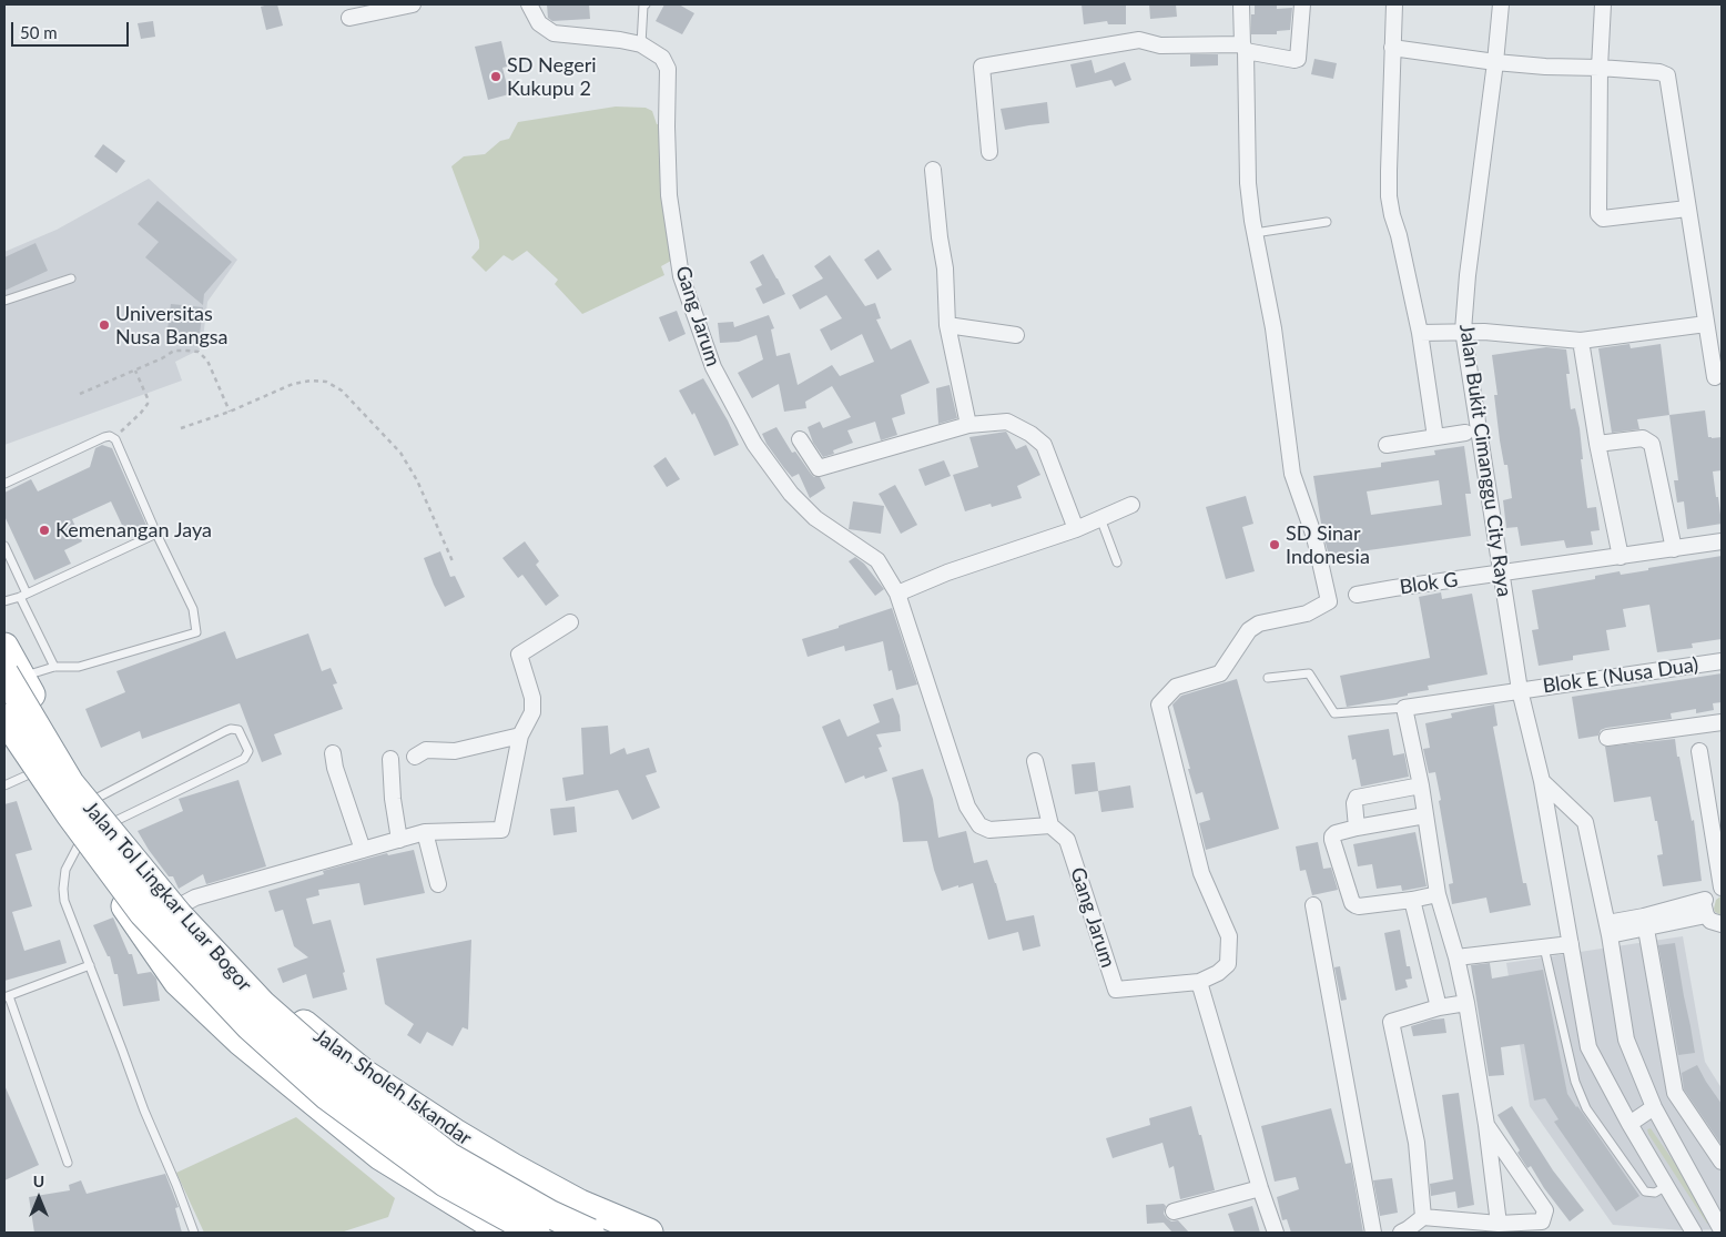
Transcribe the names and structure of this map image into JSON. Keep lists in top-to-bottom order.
{
  "streets": {
    "highway": ["Jalan Tol Lingkar Luar Bogor", "Jalan Sholeh Iskandar"],
    "street": [
      "Gang Jarum",
      "Jalan Bukit Cimanggu City Raya",
      "Blok G",
      "Blok E (Nusa Dua)"
    ]
  },
  "crossings": [
    ["Jalan Bukit Cimanggu City Raya", "Blok G"],
    ["Jalan Bukit Cimanggu City Raya", "Blok E (Nusa Dua)"],
    ["Jalan Tol Lingkar Luar Bogor", "Jalan Sholeh Iskandar"]
  ],
  "places": [
    "SD Negeri Kukupu 2",
    "Universitas Nusa Bangsa",
    "Kemenangan Jaya",
    "SD Sinar Indonesia"
  ],
  "scale_bar": "50 m",
  "north": "top"
}
